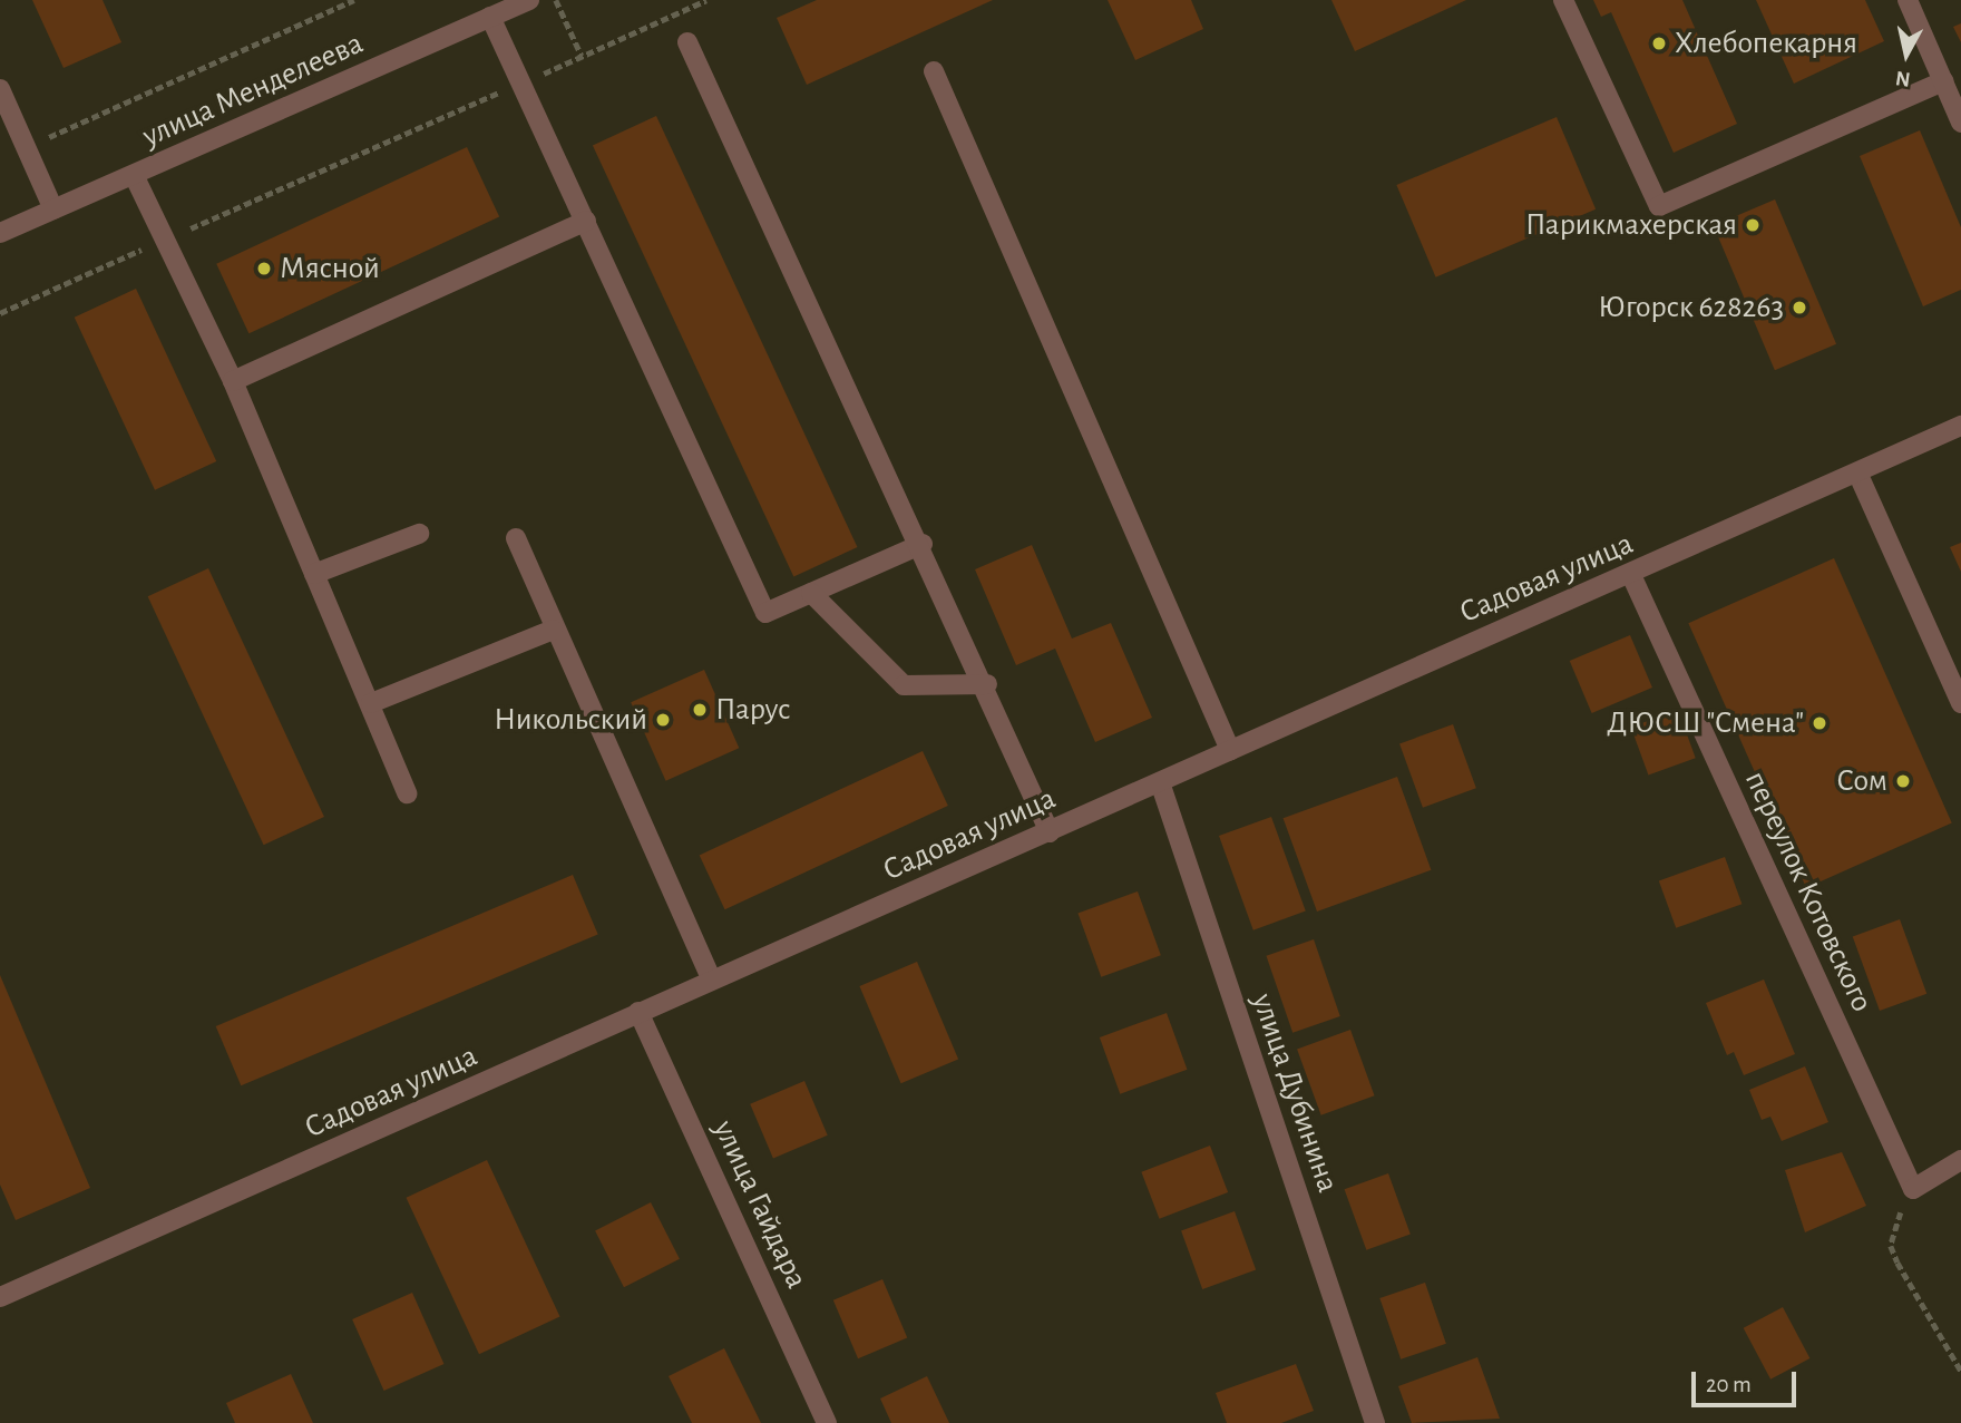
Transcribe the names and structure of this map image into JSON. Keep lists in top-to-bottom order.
{
  "streets": {
    "street": [
      "улица Менделеева",
      "Садовая улица",
      "переулок Котовского",
      "улица Дубинина",
      "улица Гайдара"
    ]
  },
  "crossings": [
    ["Садовая улица", "переулок Котовского"],
    ["Садовая улица", "улица Дубинина"],
    ["Садовая улица", "улица Гайдара"]
  ],
  "places": [
    "Хлебопекарня",
    "Парикмахерская",
    "Мясной",
    "Югорск 628263",
    "Парус",
    "Никольский",
    "ДЮСШ \"Смена\"",
    "Сом"
  ],
  "scale_bar": "20 m",
  "north": "bottom"
}
